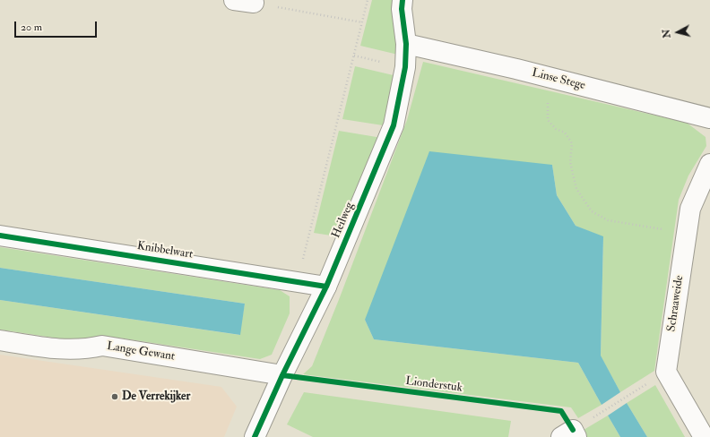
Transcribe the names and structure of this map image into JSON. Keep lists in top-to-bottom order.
{
  "streets": {
    "street": [
      "Linse Stege",
      "Heilweg",
      "Knibbelwart",
      "Schraaweide",
      "Lange Gewant"
    ],
    "cycle path": ["Lionderstuk"]
  },
  "crossings": [
    ["Linse Stege", "Heilweg"],
    ["Heilweg", "Knibbelwart"],
    ["Heilweg", "Lange Gewant"]
  ],
  "places": ["De Verrekijker"],
  "scale_bar": "20 m",
  "north": "left"
}
